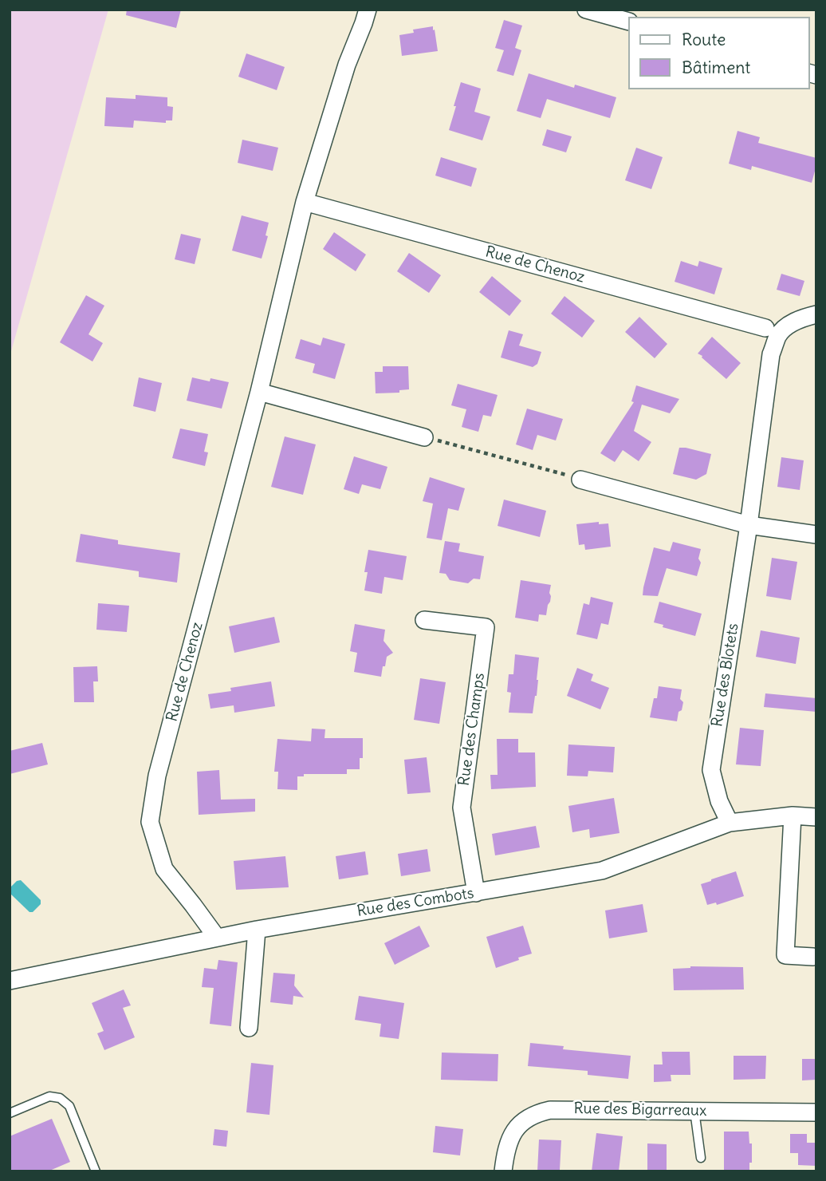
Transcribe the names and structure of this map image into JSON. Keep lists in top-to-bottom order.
{
  "streets": {
    "street": [
      "Rue de Chenoz",
      "Rue des Blotets",
      "Rue des Champs",
      "Rue des Combots",
      "Rue des Bigarreaux"
    ]
  },
  "crossings": [
    ["Rue de Chenoz", "Rue des Blotets"],
    ["Rue de Chenoz", "Rue des Combots"],
    ["Rue des Blotets", "Rue des Combots"],
    ["Rue des Champs", "Rue des Combots"]
  ],
  "legend": ["Route", "Bâtiment"]
}
